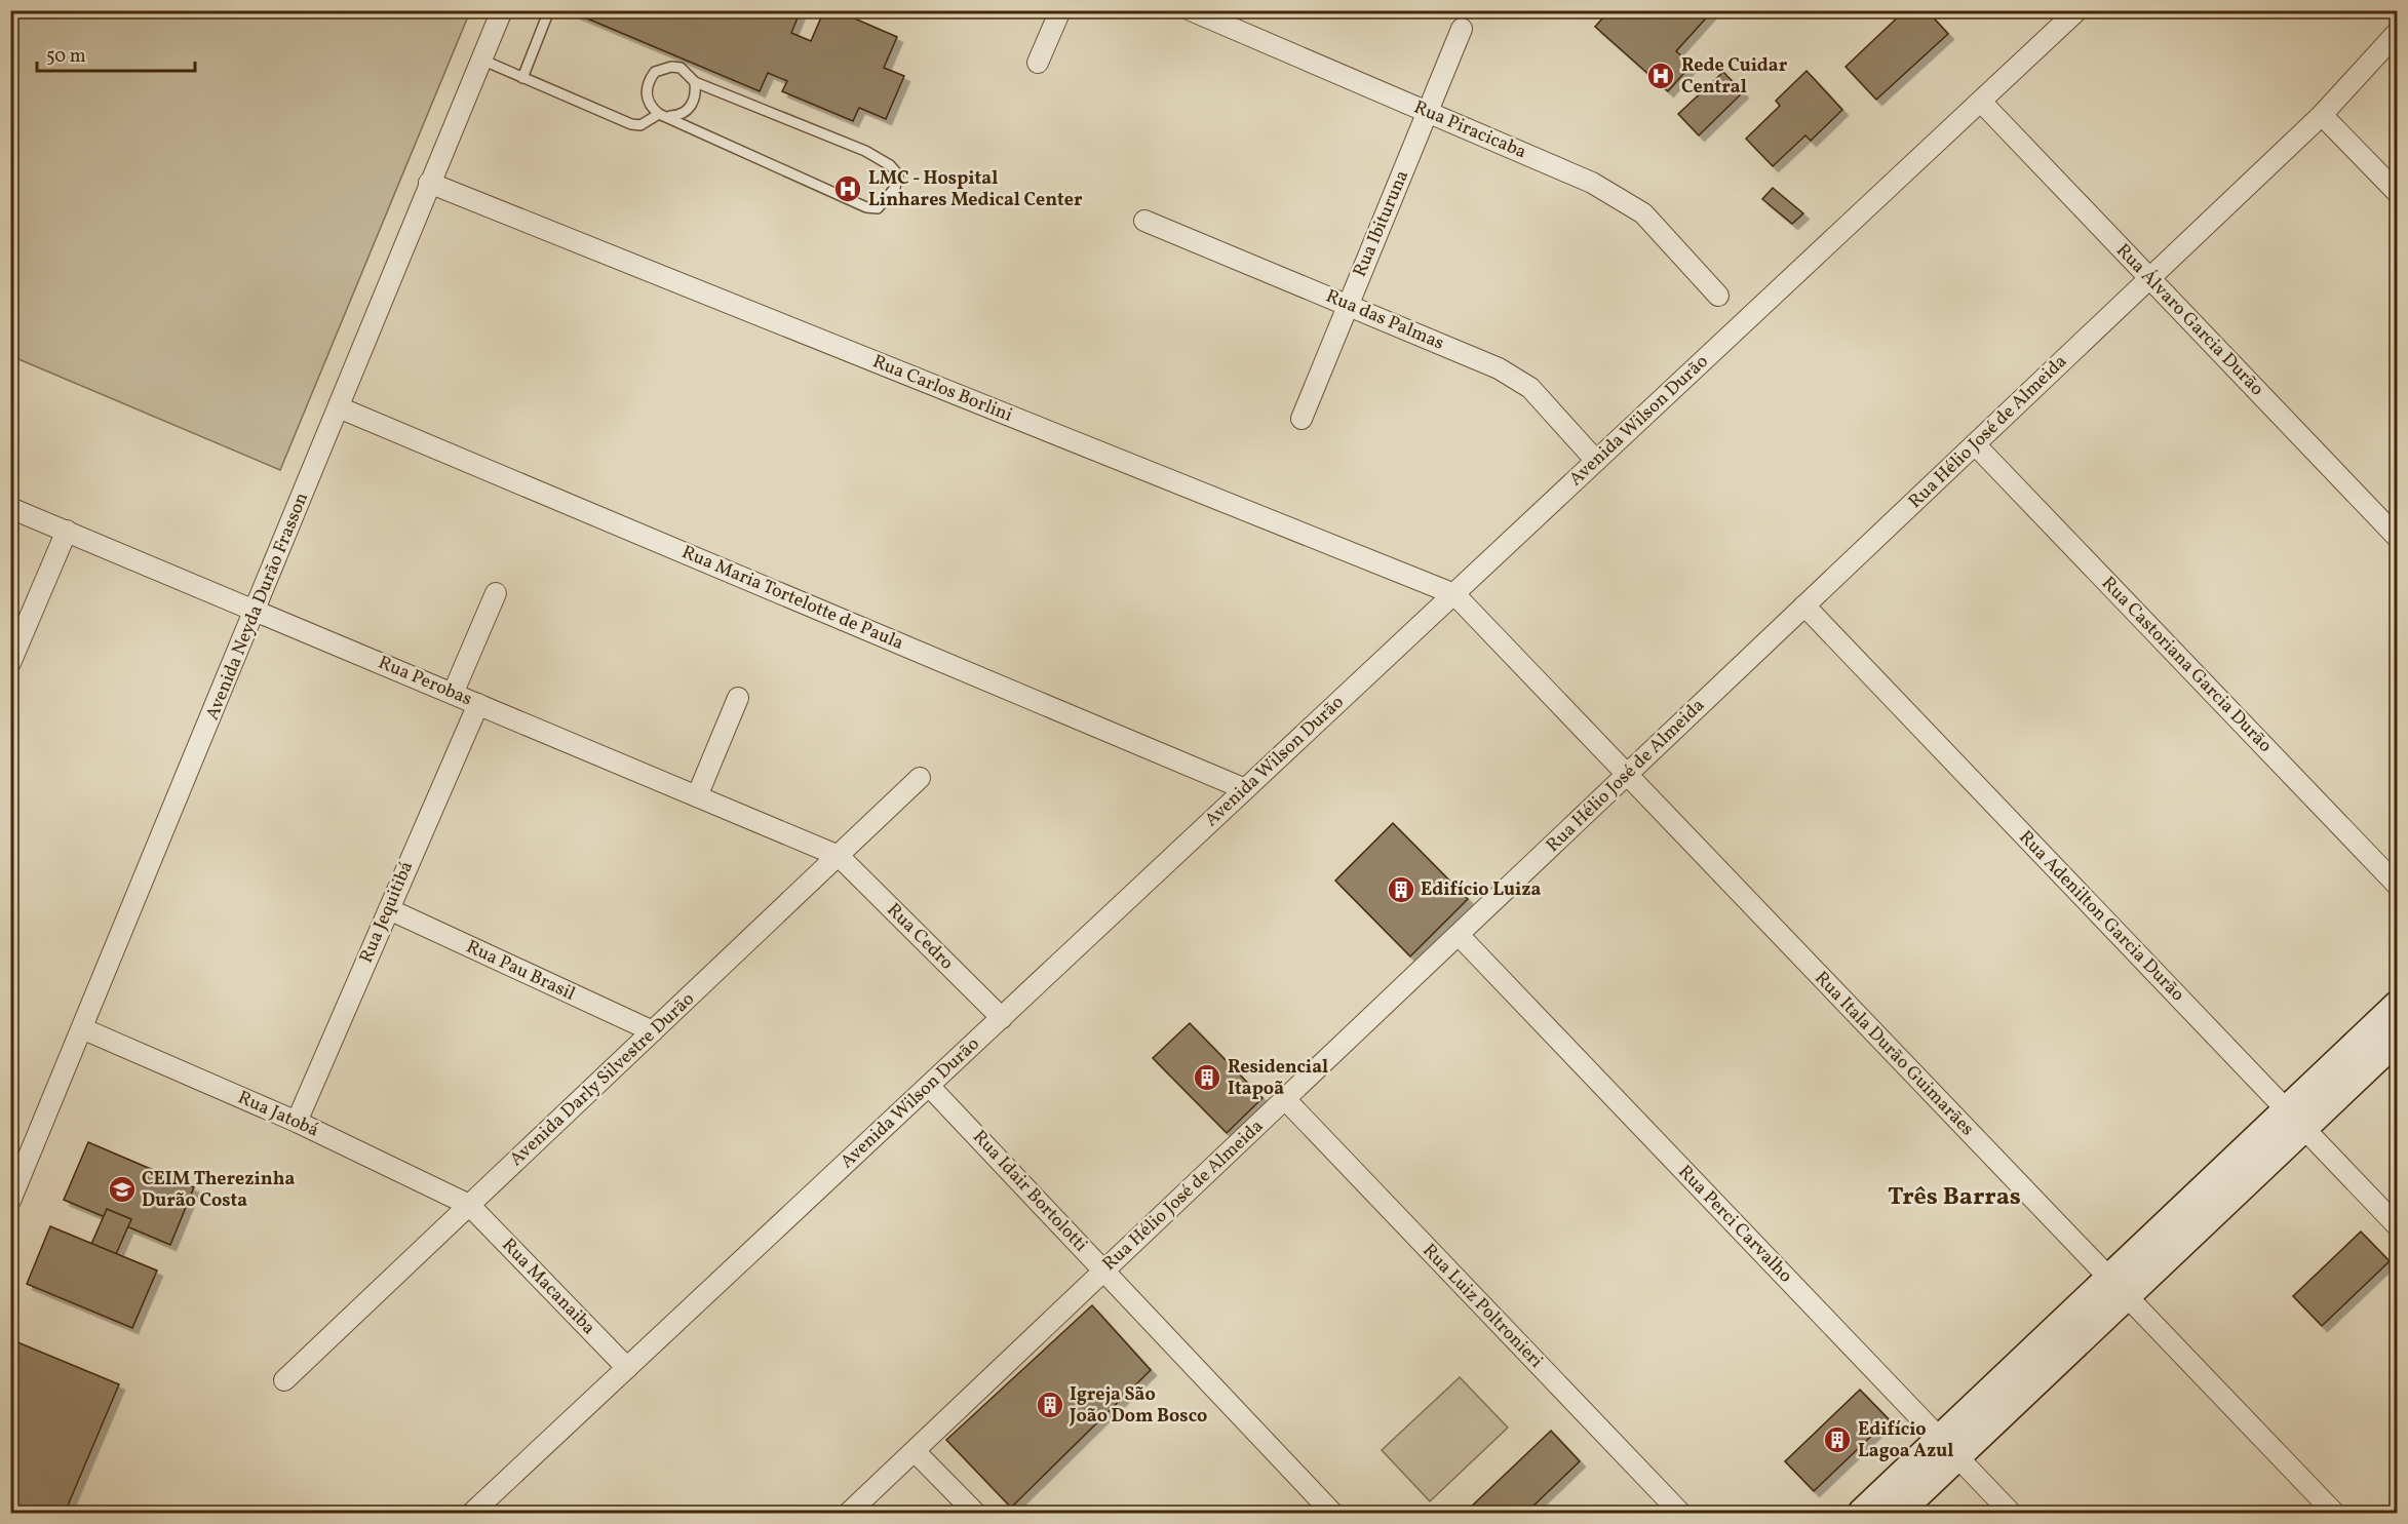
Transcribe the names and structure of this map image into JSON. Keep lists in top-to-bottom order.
{
  "streets": {
    "street": [
      "Rua Piracicaba",
      "Rua Ibituruna",
      "Rua das Palmas",
      "Rua Álvaro Garcia Durão",
      "Rua Carlos Borlini",
      "Avenida Wilson Durão",
      "Rua Hélio José de Almeida",
      "Rua Maria Tortelotte de Paula",
      "Avenida Neyda Durão Frasson",
      "Rua Castoriana Garcia Durão",
      "Rua Perobas",
      "Rua Jequitibá",
      "Rua Adenilton Garcia Durão",
      "Rua Cedro",
      "Rua Pau Brasil",
      "Rua Itala Durão Guimarães",
      "Avenida Darly Silvestre Durão",
      "Rua Jatobá",
      "Rua Idair Bortolotti",
      "Rua Perci Carvalho",
      "Rua Macanaiba",
      "Rua Luiz Poltronieri"
    ]
  },
  "crossings": [
    ["Rua Piracicaba", "Rua Ibituruna"],
    ["Rua Ibituruna", "Rua das Palmas"],
    ["Rua das Palmas", "Avenida Wilson Durão"],
    ["Rua Álvaro Garcia Durão", "Avenida Wilson Durão"],
    ["Rua Álvaro Garcia Durão", "Rua Hélio José de Almeida"],
    ["Rua Carlos Borlini", "Avenida Wilson Durão"],
    ["Rua Carlos Borlini", "Avenida Neyda Durão Frasson"],
    ["Rua Carlos Borlini", "Rua Itala Durão Guimarães"],
    ["Avenida Wilson Durão", "Rua Maria Tortelotte de Paula"],
    ["Avenida Wilson Durão", "Rua Cedro"],
    ["Avenida Wilson Durão", "Rua Itala Durão Guimarães"],
    ["Avenida Wilson Durão", "Rua Idair Bortolotti"],
    ["Avenida Wilson Durão", "Rua Macanaiba"],
    ["Rua Hélio José de Almeida", "Rua Castoriana Garcia Durão"],
    ["Rua Hélio José de Almeida", "Rua Adenilton Garcia Durão"],
    ["Rua Hélio José de Almeida", "Rua Itala Durão Guimarães"],
    ["Rua Hélio José de Almeida", "Rua Idair Bortolotti"],
    ["Rua Hélio José de Almeida", "Rua Perci Carvalho"],
    ["Rua Hélio José de Almeida", "Rua Luiz Poltronieri"],
    ["Rua Maria Tortelotte de Paula", "Avenida Neyda Durão Frasson"],
    ["Avenida Neyda Durão Frasson", "Rua Perobas"],
    ["Avenida Neyda Durão Frasson", "Rua Jatobá"],
    ["Rua Perobas", "Rua Jequitibá"],
    ["Rua Perobas", "Rua Cedro"],
    ["Rua Perobas", "Avenida Darly Silvestre Durão"],
    ["Rua Jequitibá", "Rua Pau Brasil"],
    ["Rua Jequitibá", "Rua Jatobá"],
    ["Rua Cedro", "Avenida Darly Silvestre Durão"],
    ["Rua Pau Brasil", "Avenida Darly Silvestre Durão"],
    ["Avenida Darly Silvestre Durão", "Rua Jatobá"],
    ["Avenida Darly Silvestre Durão", "Rua Macanaiba"],
    ["Rua Jatobá", "Rua Macanaiba"]
  ],
  "districts": ["Três Barras"],
  "places": {
    "hospital": ["Rede Cuidar Central", "LMC - Hospital Linhares Medical Center"],
    "building": [
      "Edifício Luiza",
      "Residencial Itapoã",
      "Igreja São João Dom Bosco",
      "Edifício Lagoa Azul"
    ],
    "school or university": ["CEIM Therezinha Durão Costa"]
  },
  "scale_bar": "50 m"
}
